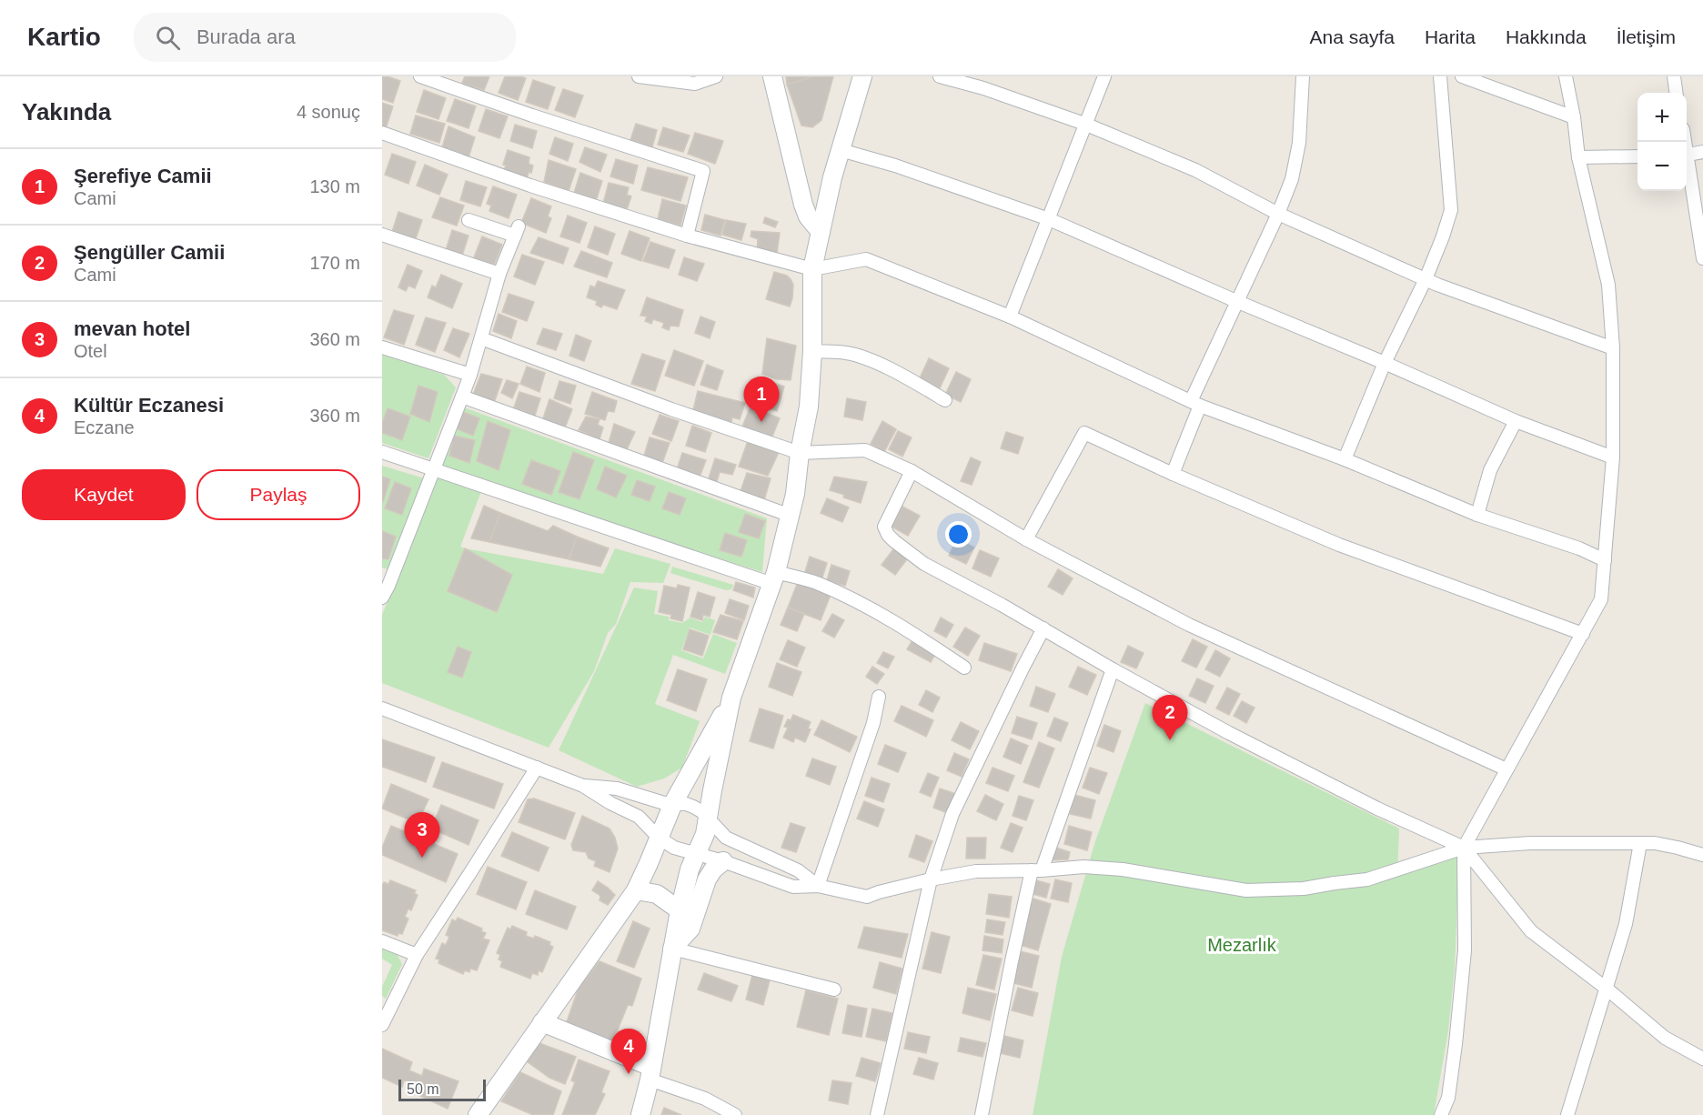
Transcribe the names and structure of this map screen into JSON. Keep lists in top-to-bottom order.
{
  "parks": ["Mezarlık"],
  "scale_bar": "50 m",
  "page": {
    "header": "Kartio",
    "search": "Burada ara",
    "nav": [
      "Ana sayfa",
      "Harita",
      "Hakkında",
      "İletişim"
    ],
    "heading": ["Yakında", "4 sonuç"],
    "map_buttons": ["+", "−"],
    "list": [
      {
        "mark": "1",
        "name": "Şerefiye Camii",
        "note": "Cami",
        "value": "130 m"
      },
      {
        "mark": "2",
        "name": "Şengüller Camii",
        "note": "Cami",
        "value": "170 m"
      },
      {
        "mark": "3",
        "name": "mevan hotel",
        "note": "Otel",
        "value": "360 m"
      },
      {
        "mark": "4",
        "name": "Kültür Eczanesi",
        "note": "Eczane",
        "value": "360 m"
      }
    ],
    "pins": [
      "1",
      "2",
      "3",
      "4"
    ],
    "buttons": ["Kaydet", "Paylaş"],
    "scale": "50 m"
  }
}
